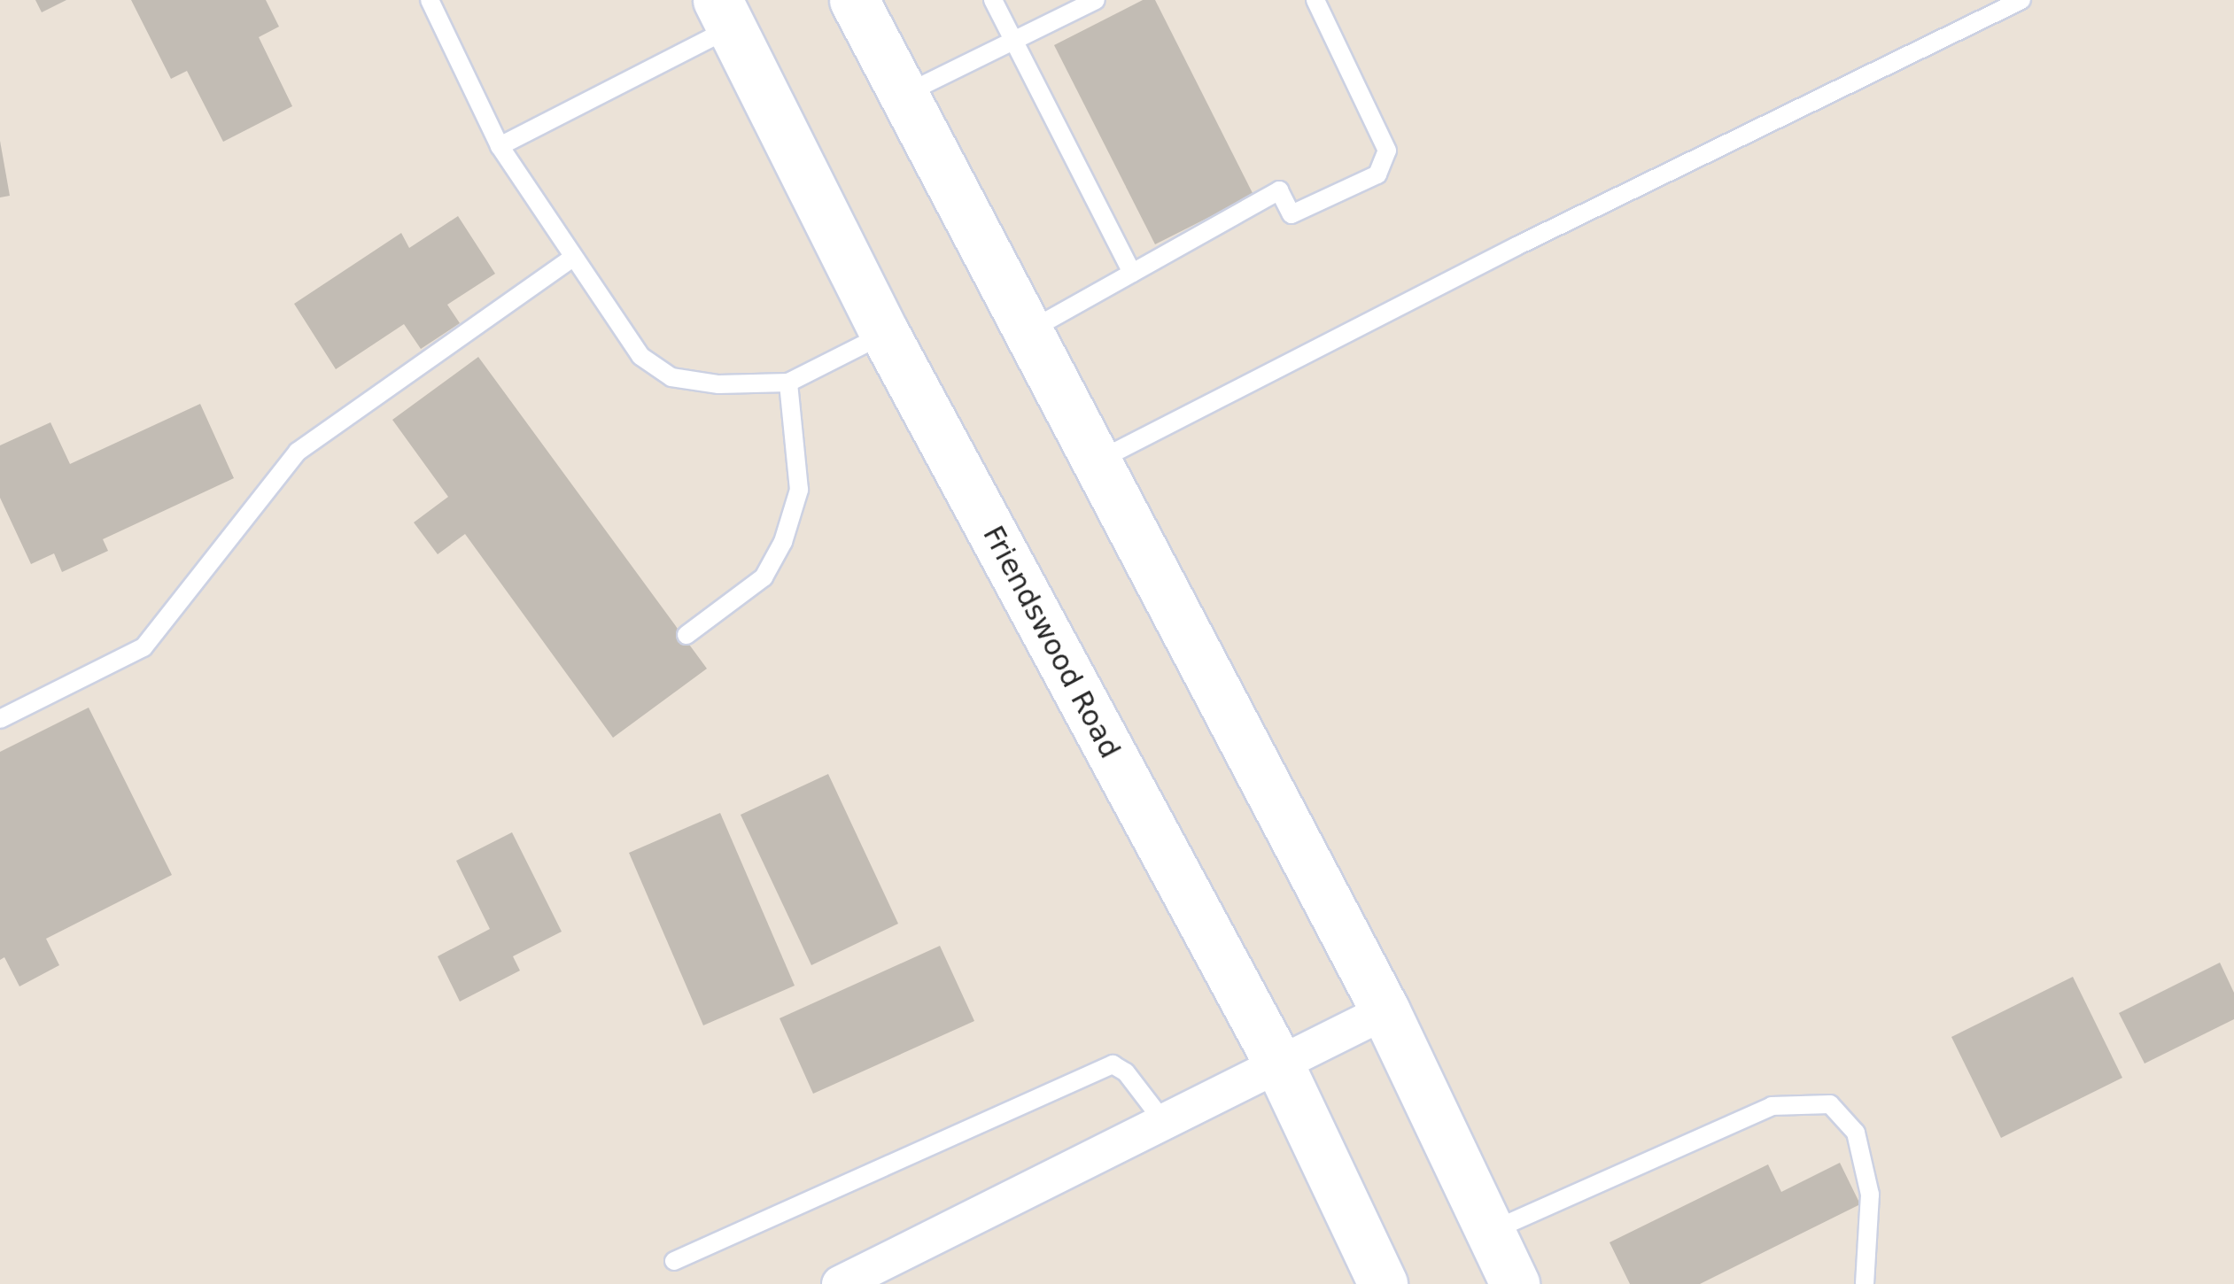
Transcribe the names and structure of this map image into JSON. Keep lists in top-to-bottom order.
{
  "streets": {
    "main road": ["Friendswood Road"]
  }
}
